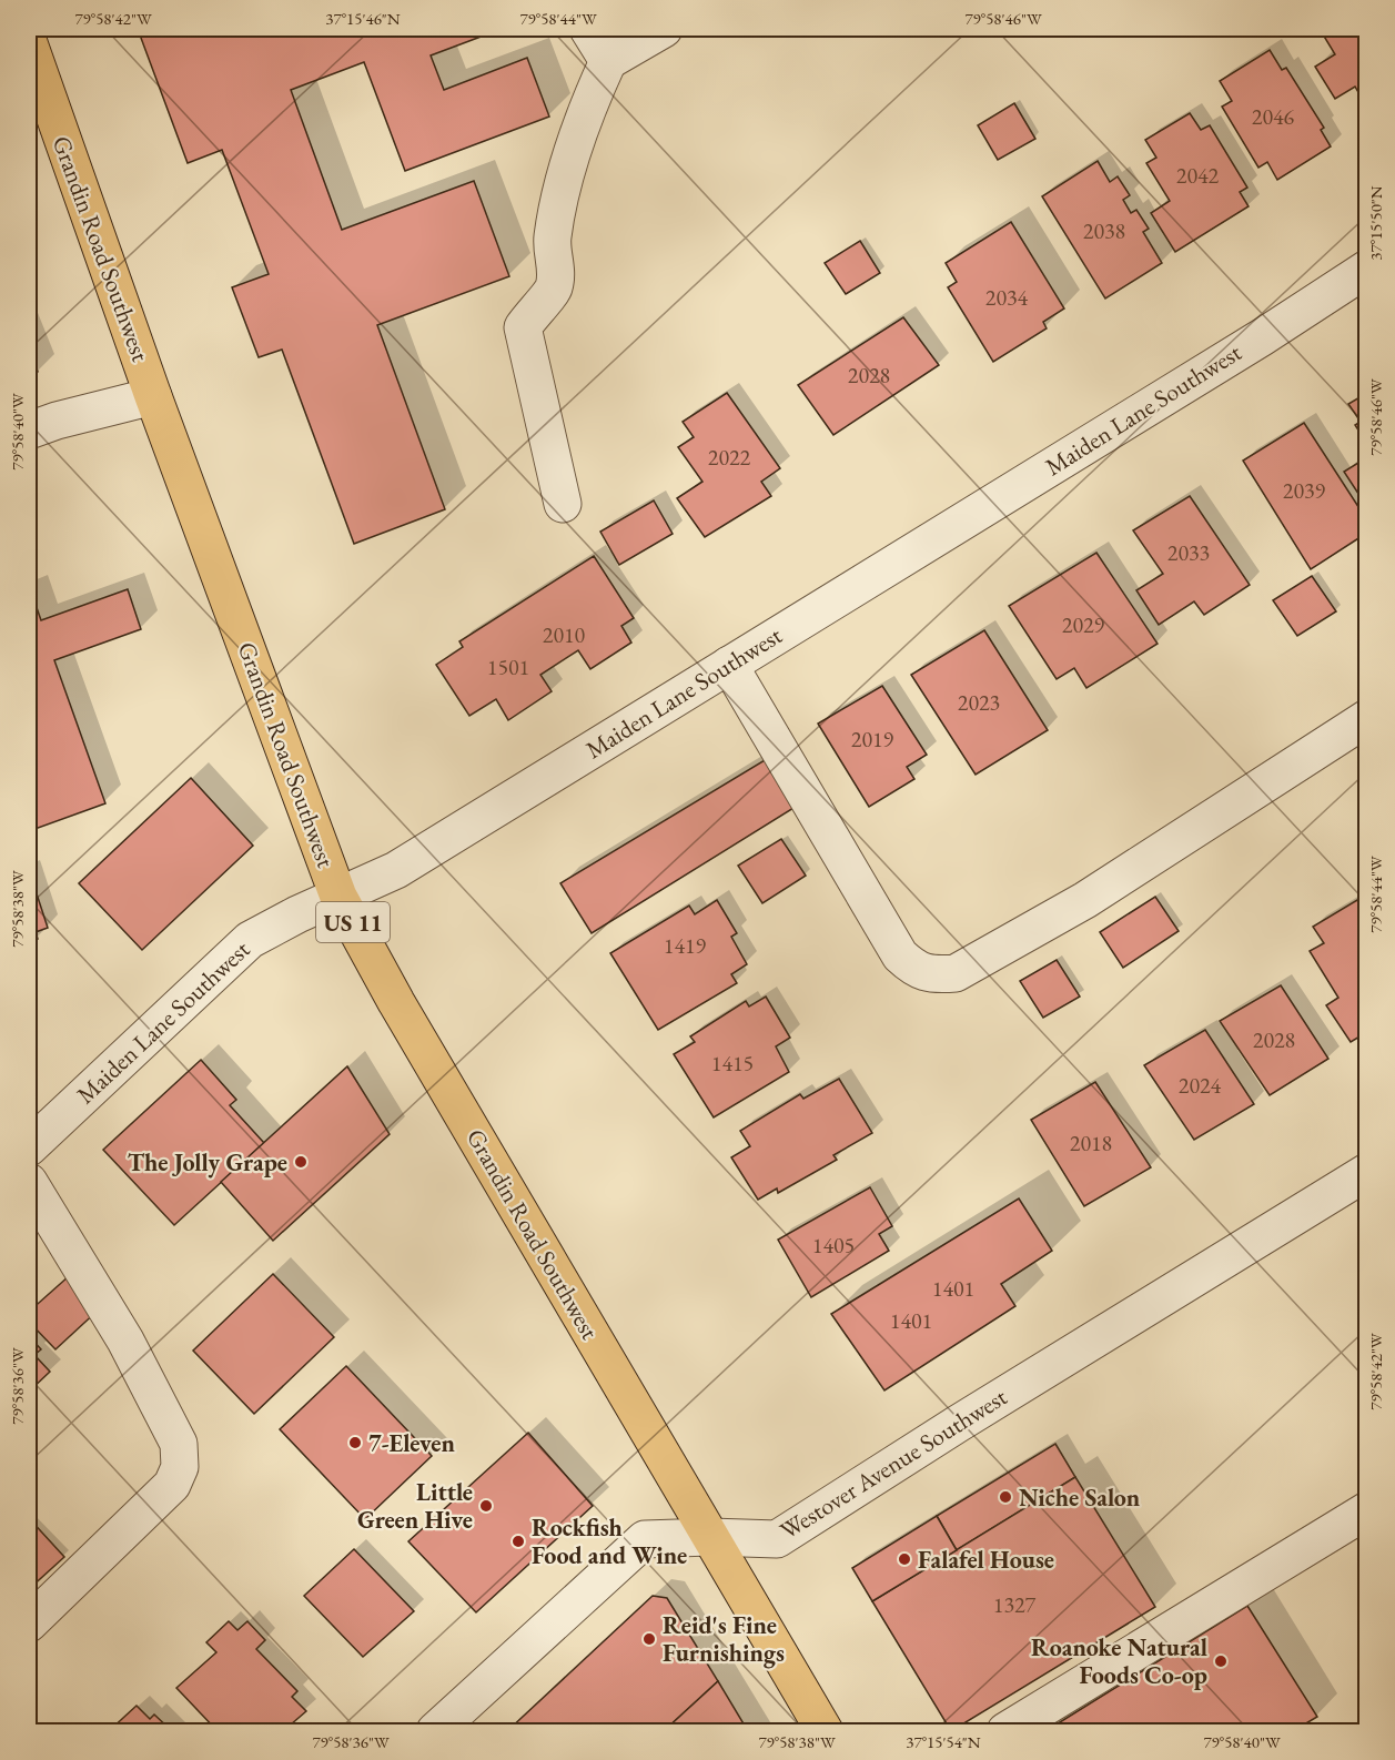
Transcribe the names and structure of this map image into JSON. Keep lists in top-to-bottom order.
{
  "streets": {
    "main road": ["Grandin Road Southwest", "US 11"],
    "street": ["Maiden Lane Southwest", "Westover Avenue Southwest"]
  },
  "crossings": [
    ["Grandin Road Southwest", "Maiden Lane Southwest"],
    ["Grandin Road Southwest", "Westover Avenue Southwest"]
  ],
  "places": [
    "The Jolly Grape",
    "7-Eleven",
    "Niche Salon",
    "Little Green Hive",
    "Rockfish Food and Wine",
    "Falafel House",
    "Reid's Fine Furnishings",
    "Roanoke Natural Foods Co-op"
  ],
  "house_numbers": [
    "2046",
    "2042",
    "2038",
    "2034",
    "2028",
    "2022",
    "2039",
    "2033",
    "2029",
    "2010",
    "1501",
    "2023",
    "2019",
    "1419",
    "2028",
    "1415",
    "2024",
    "2018",
    "1405",
    "1401",
    "1401",
    "1327"
  ],
  "coordinates": [
    "79°58'42\"W",
    "37°15'46\"N",
    "79°58'44\"W",
    "79°58'46\"W",
    "37°15'50\"N",
    "79°58'40\"W",
    "79°58'38\"W",
    "79°58'36\"W",
    "37°15'54\"N"
  ]
}
